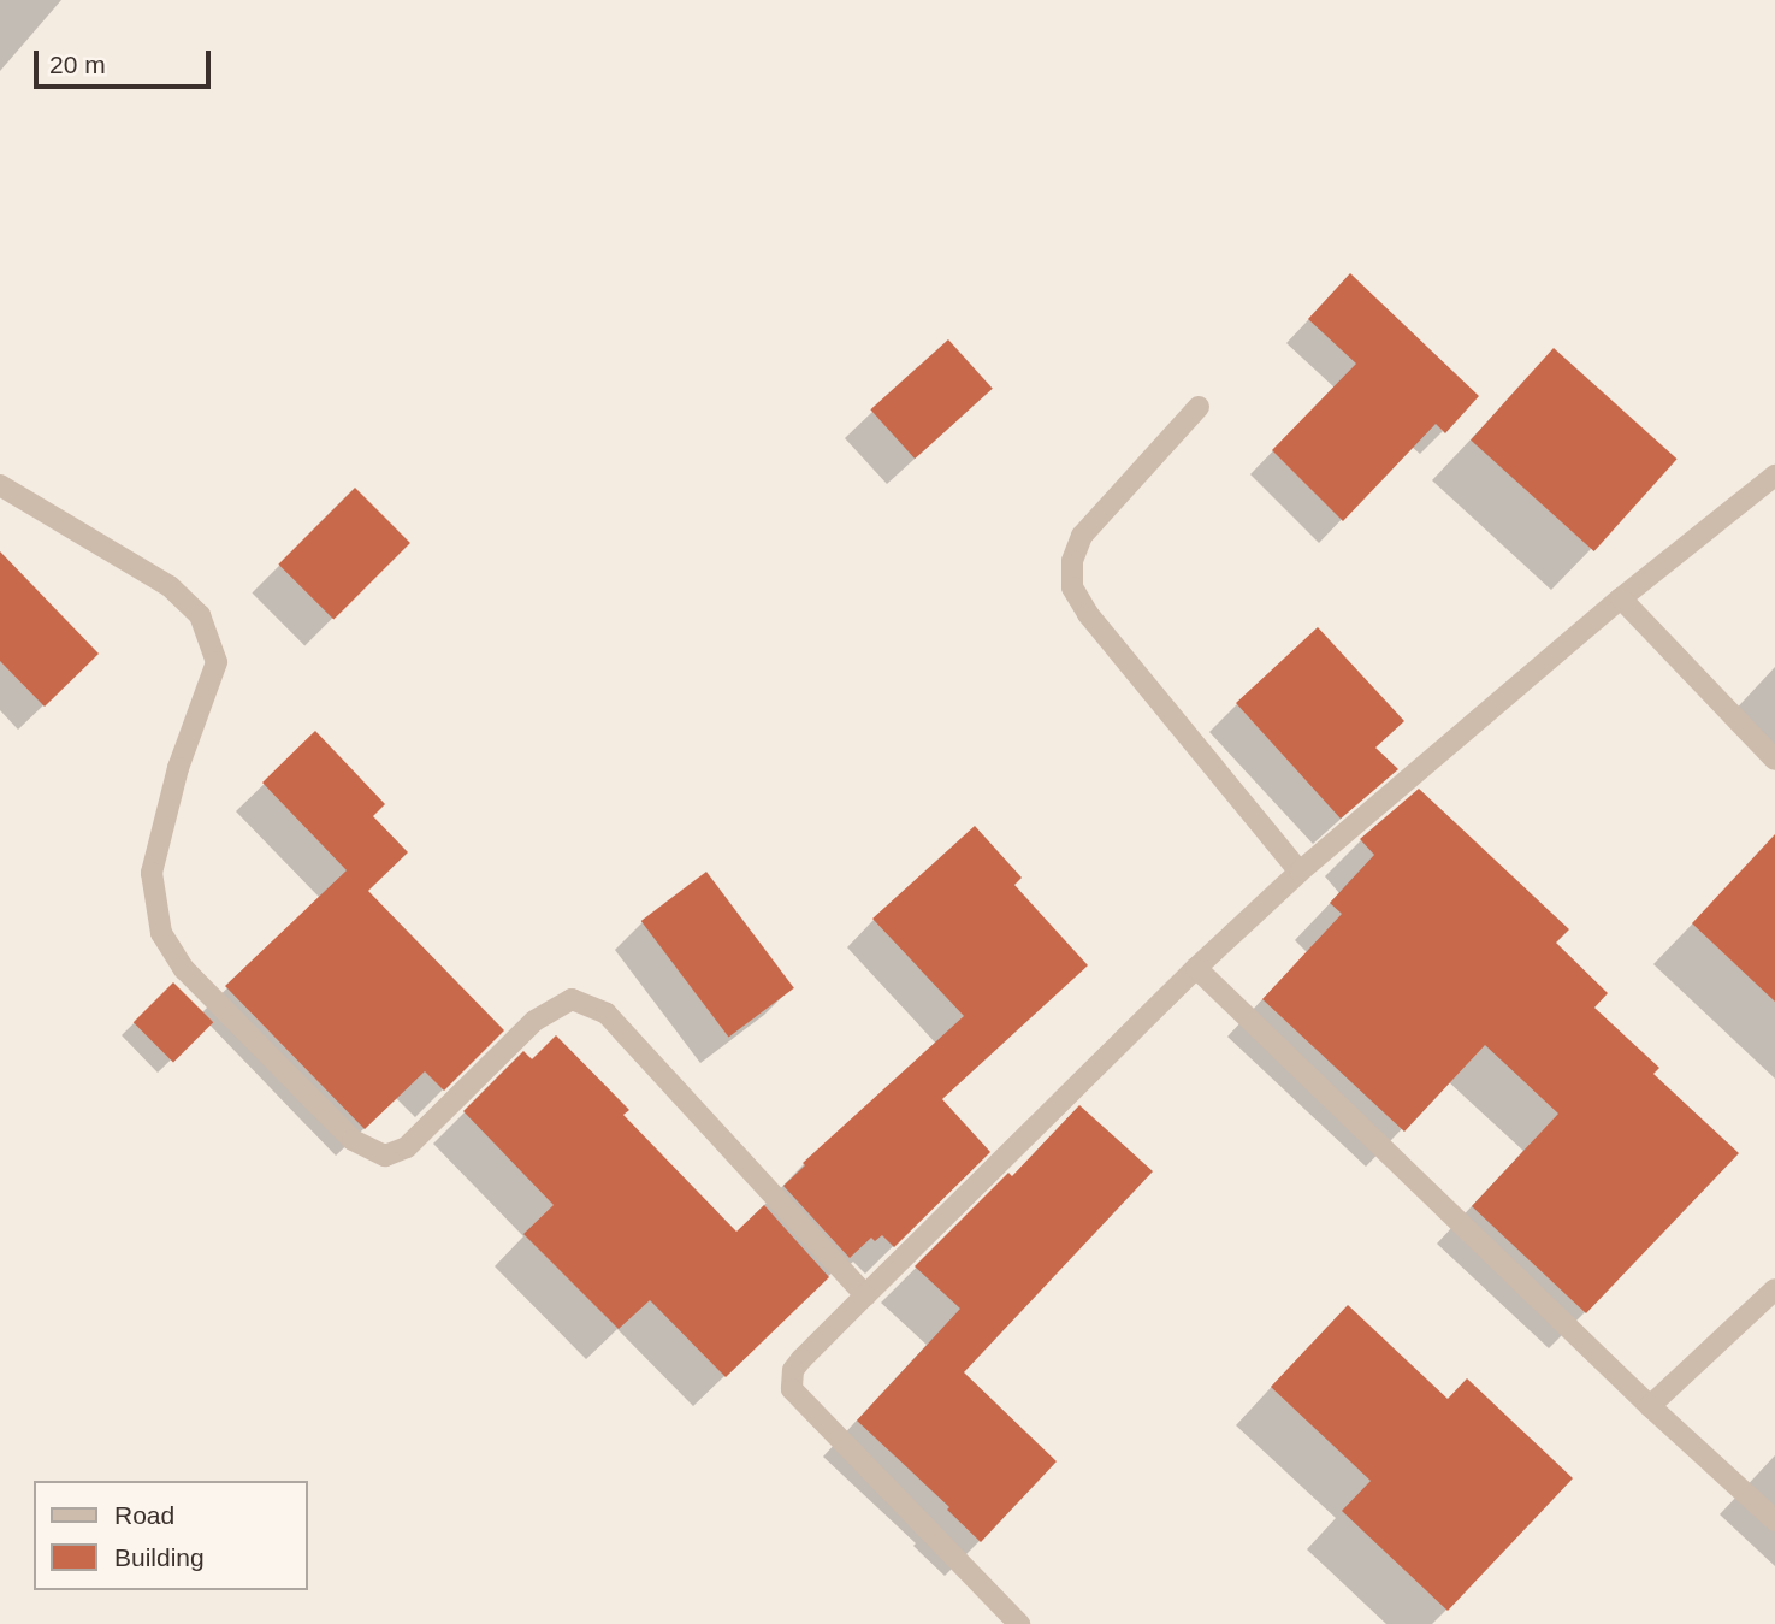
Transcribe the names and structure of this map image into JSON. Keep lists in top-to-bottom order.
{
  "legend": ["Road", "Building"],
  "scale_bar": "20 m"
}
